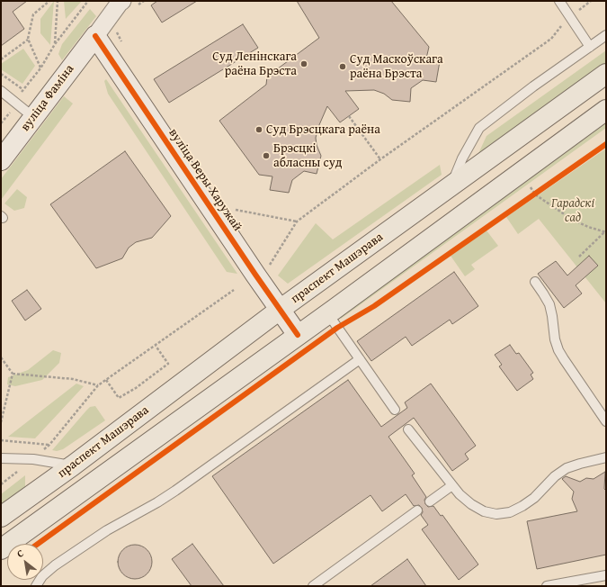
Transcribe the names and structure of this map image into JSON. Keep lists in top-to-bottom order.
{
  "streets": {
    "main road": ["праспект Машэрава"],
    "street": ["вуліца Фаміна", "вуліца Веры Харужай"]
  },
  "crossings": [
    ["вуліца Фаміна", "вуліца Веры Харужай"],
    ["вуліца Веры Харужай", "праспект Машэрава"]
  ],
  "parks": ["Гарадскі сад"],
  "places": [
    "Суд Ленінскага раёна Брэста",
    "Суд Маскоўскага раёна Брэста",
    "Суд Брэсцкага раёна",
    "Брэсцкі абласны суд"
  ],
  "north": "top left"
}
